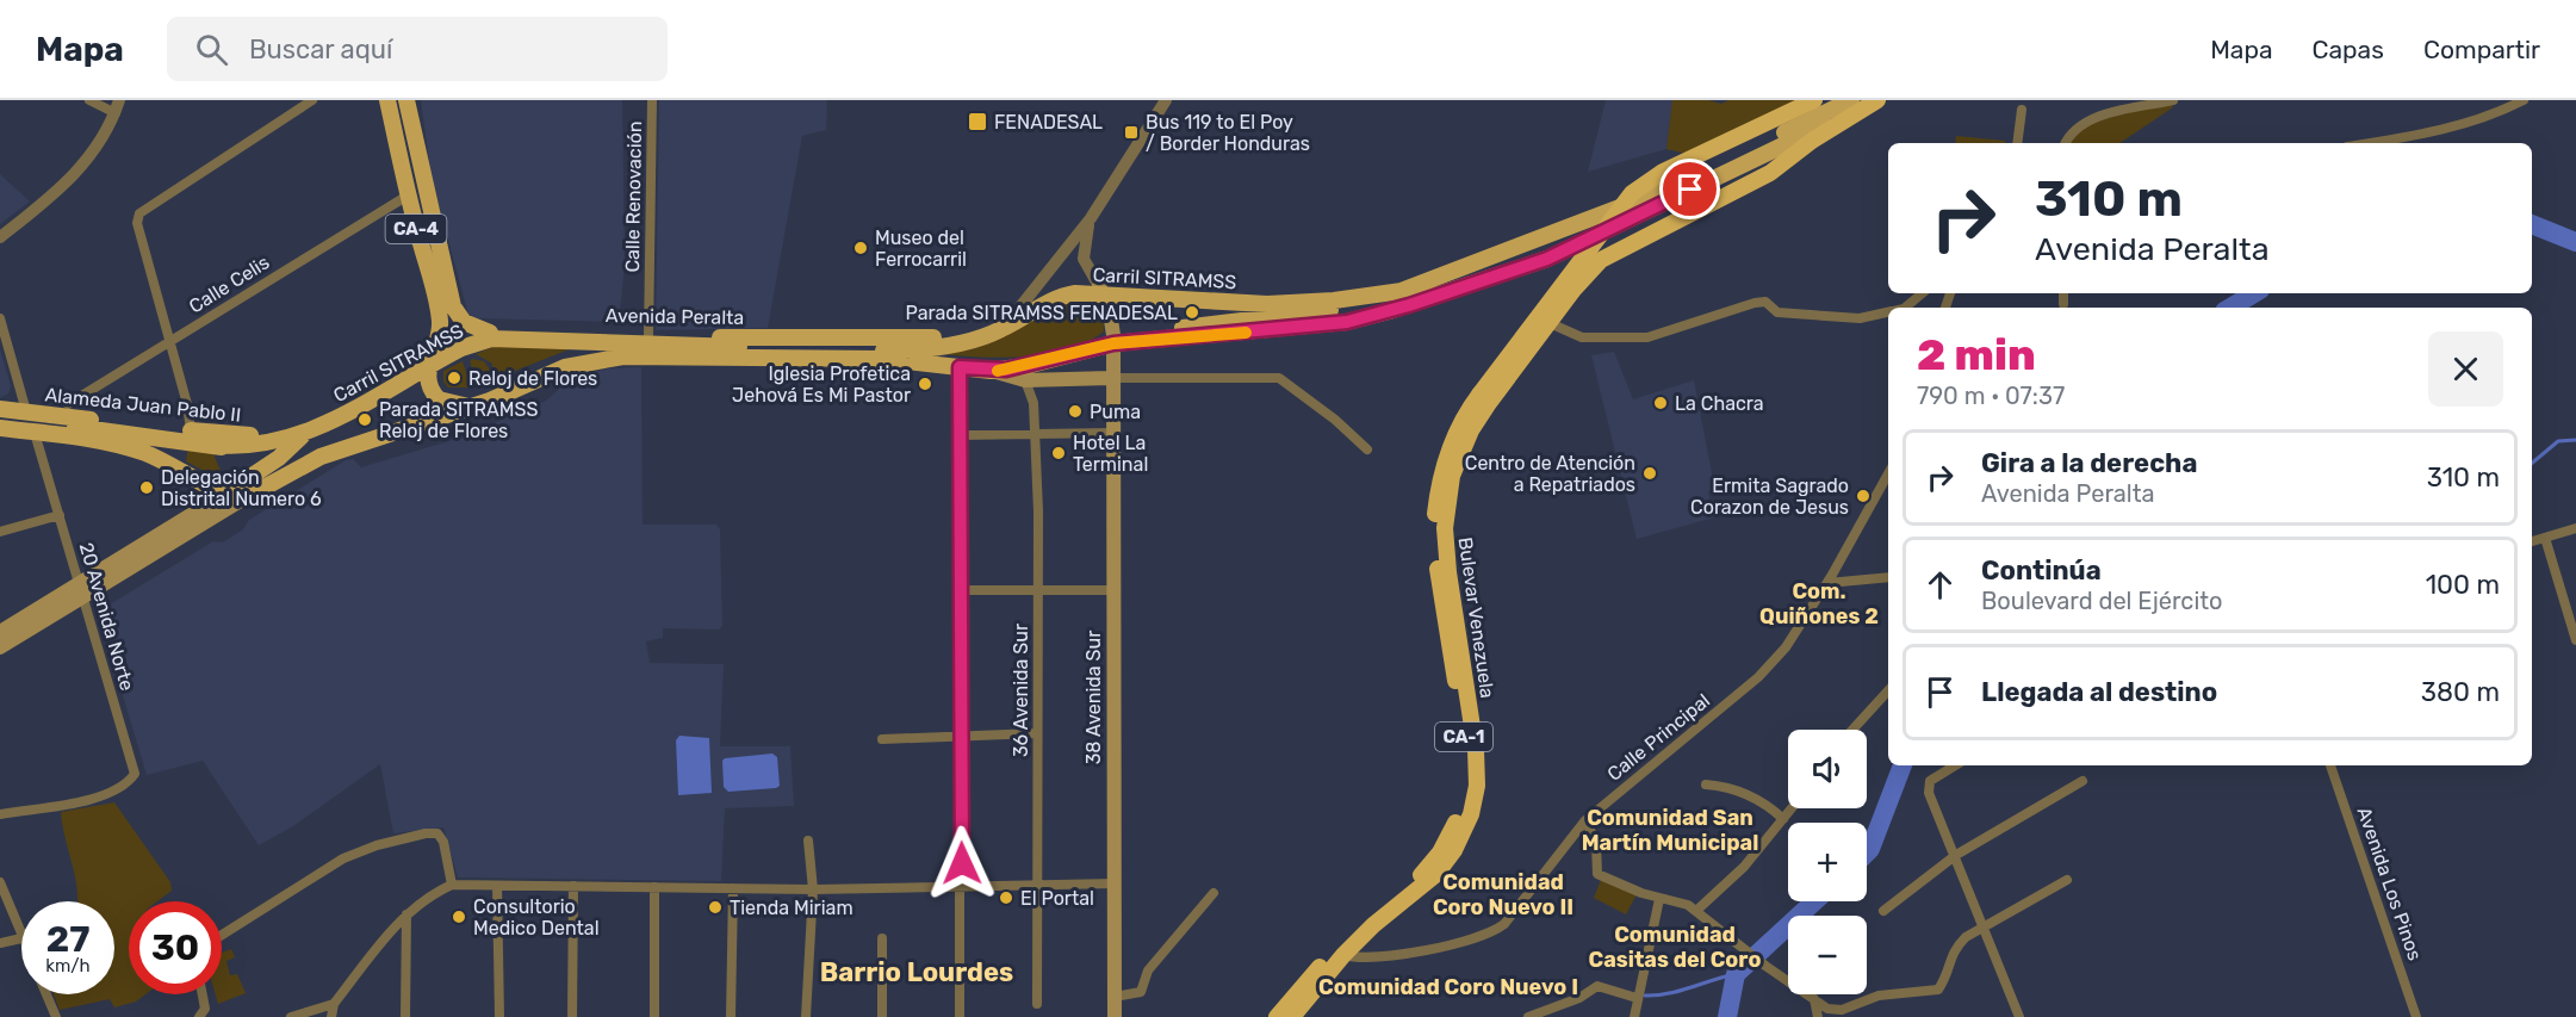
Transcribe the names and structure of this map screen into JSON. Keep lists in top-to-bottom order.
{
  "streets": {
    "highway": ["Bulevar Venezuela", "CA-1"],
    "main road": [
      "CA-4",
      "Carril SITRAMSS",
      "Avenida Peralta",
      "Alameda Juan Pablo II",
      "38 Avenida Sur"
    ],
    "street": [
      "Calle Renovación",
      "Calle Celis",
      "20 Avenida Norte",
      "36 Avenida Sur",
      "Calle Principal",
      "Avenida Los Pinos"
    ]
  },
  "crossings": [
    ["Calle Renovación", "Carril SITRAMSS"],
    ["Calle Renovación", "Avenida Peralta"],
    ["CA-4", "Carril SITRAMSS"],
    ["CA-4", "Calle Celis"],
    ["CA-4", "Avenida Peralta"],
    ["Carril SITRAMSS", "Avenida Peralta"],
    ["Avenida Peralta", "Alameda Juan Pablo II"],
    ["Alameda Juan Pablo II", "20 Avenida Norte"],
    ["Bulevar Venezuela", "Calle Principal"]
  ],
  "districts": [
    "Com. Quiñones 2",
    "Comunidad San Martín Municipal",
    "Comunidad Coro Nuevo II",
    "Comunidad Casitas del Coro",
    "Barrio Lourdes",
    "Comunidad Coro Nuevo I"
  ],
  "places": {
    "transit": ["FENADESAL", "Bus 119 to El Poy / Border Honduras"],
    "other": [
      "Museo del Ferrocarril",
      "Parada SITRAMSS FENADESAL",
      "Reloj de Flores",
      "Iglesia Profetica Jehová Es Mi Pastor",
      "La Chacra",
      "Puma",
      "Parada SITRAMSS Reloj de Flores",
      "Hotel La Terminal",
      "Centro de Atención a Repatriados",
      "Delegación Distrital Numero 6",
      "Ermita Sagrado Corazon de Jesus",
      "El Portal",
      "Tienda Miriam",
      "Consultorio Medico Dental"
    ]
  },
  "page": {
    "header": "Mapa",
    "search": "Buscar aquí",
    "nav": ["Mapa", "Capas", "Compartir"],
    "turn": ["310 m", "Avenida Peralta"],
    "heading": ["2 min", "790 m · 07:37"],
    "list": [
      {
        "name": "Gira a la derecha",
        "note": "Avenida Peralta",
        "value": "310 m"
      },
      {
        "name": "Continúa",
        "note": "Boulevard del Ejército",
        "value": "100 m"
      },
      {
        "name": "Llegada al destino",
        "value": "380 m"
      }
    ],
    "map_buttons": ["+", "−"],
    "speed": "27 km/h",
    "limit": "30"
  }
}
